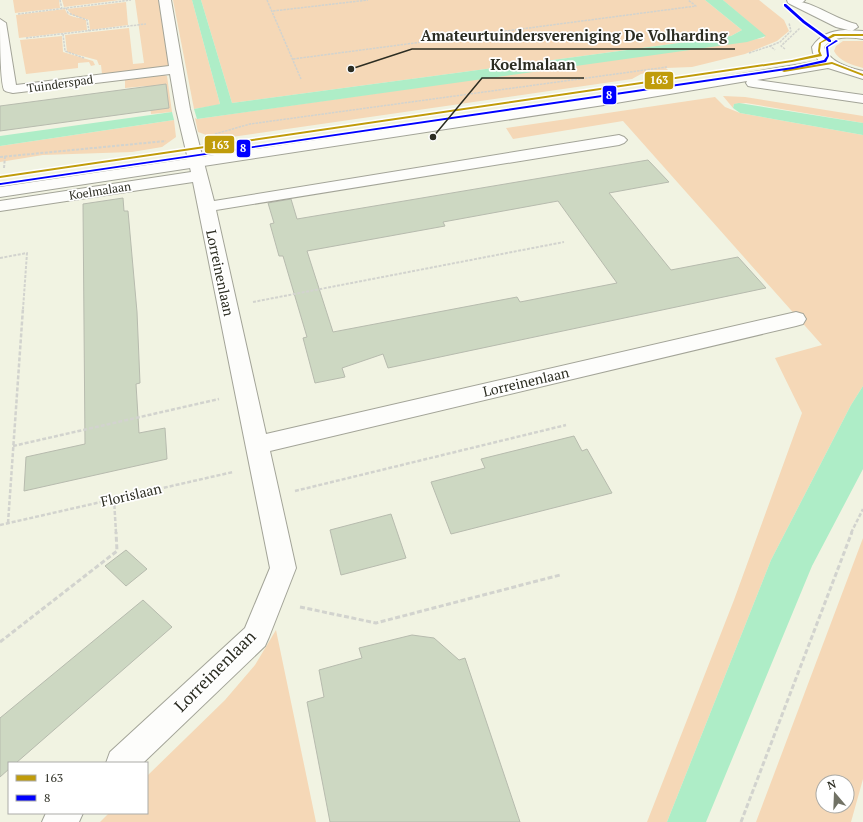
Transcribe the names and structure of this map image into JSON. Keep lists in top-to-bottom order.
{
  "streets": {
    "street": ["Tuinderspad", "Koelmalaan", "Lorreinenlaan"],
    "path": ["Florislaan"]
  },
  "crossings": [
    ["Koelmalaan", "Lorreinenlaan"],
    ["Lorreinenlaan", "Florislaan"]
  ],
  "places": ["Amateurtuindersvereniging De Volharding", "Koelmalaan"],
  "lines": ["transit line 8", "transit line 163"],
  "legend": ["163", "8"],
  "north": "top"
}
